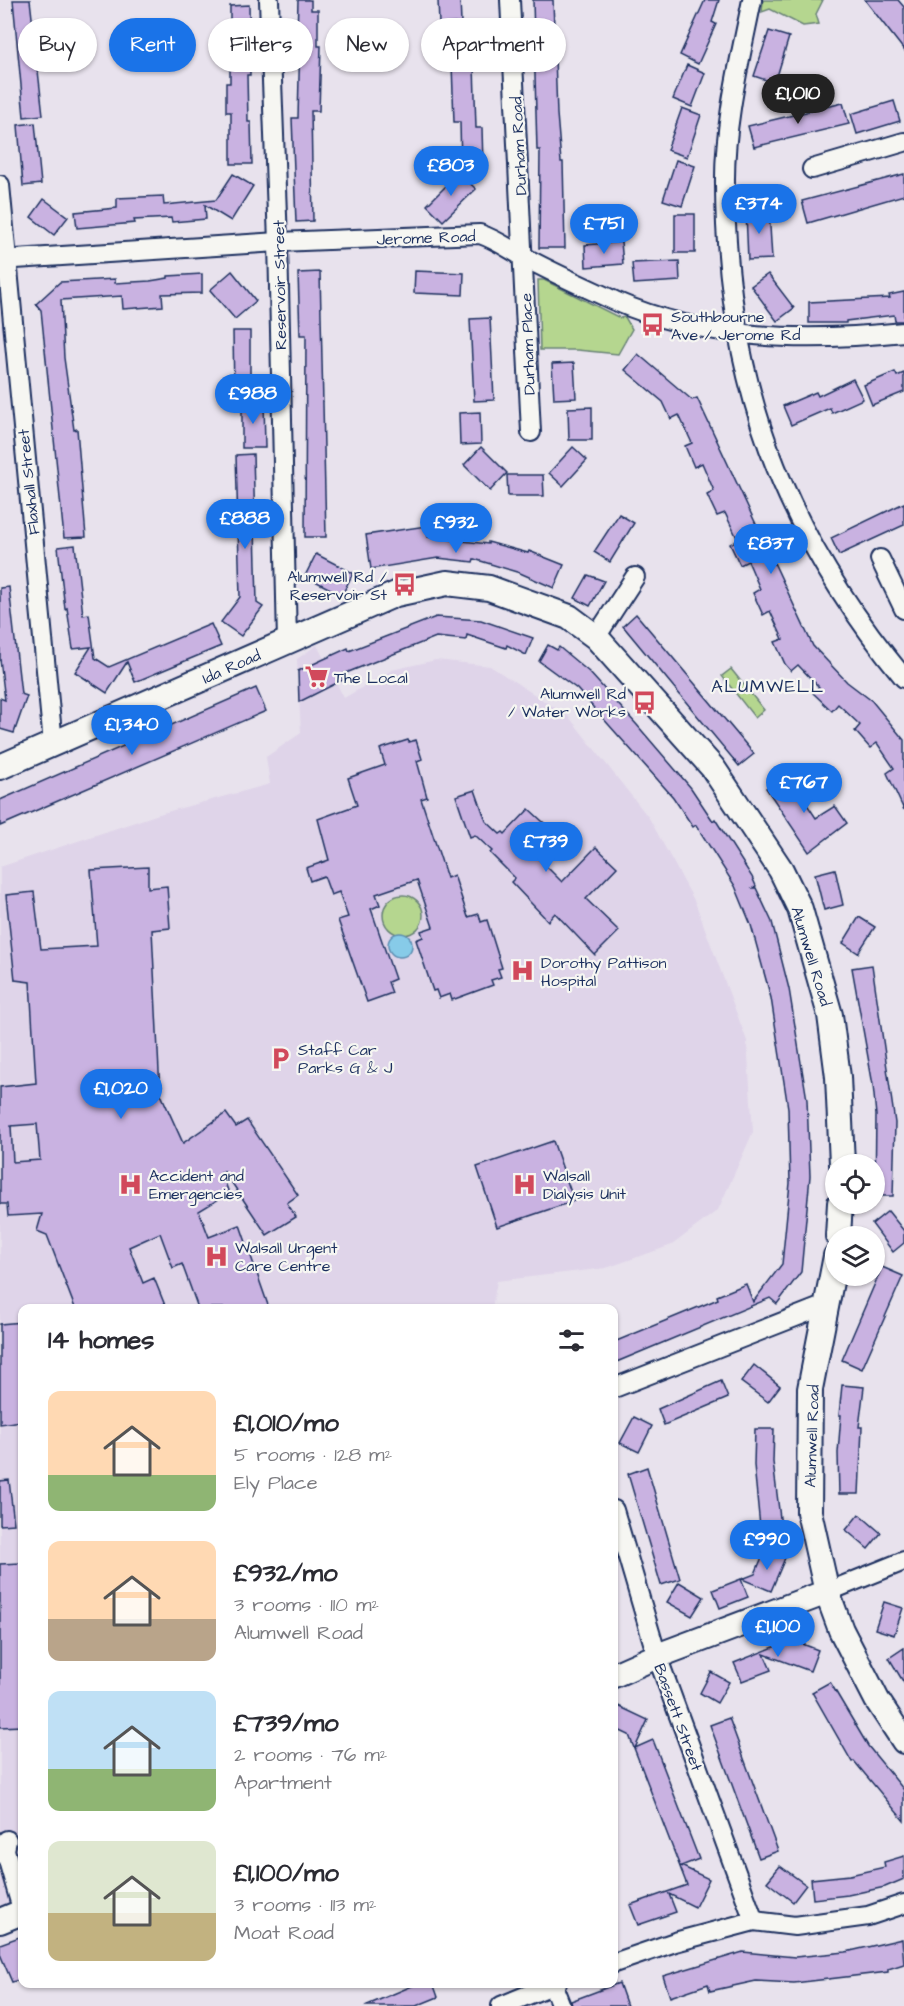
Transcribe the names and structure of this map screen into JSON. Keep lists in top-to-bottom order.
{
  "streets": {
    "street": [
      "Durham Road",
      "Jerome Road",
      "Reservoir Street",
      "Durham Place",
      "Flaxhall Street",
      "Ida Road",
      "Alumwell Road",
      "Bassett Street"
    ]
  },
  "crossings": [
    ["Durham Road", "Jerome Road"],
    ["Durham Road", "Durham Place"],
    ["Jerome Road", "Reservoir Street"],
    ["Jerome Road", "Durham Place"],
    ["Jerome Road", "Flaxhall Street"],
    ["Reservoir Street", "Ida Road"],
    ["Flaxhall Street", "Ida Road"],
    ["Ida Road", "Alumwell Road"]
  ],
  "districts": ["ALUMWELL"],
  "places": {
    "bus stop": ["Southbourne Ave / Jerome Rd", "Alumwell Rd / Reservoir St", "Alumwell Rd / Water Works"],
    "supermarket": ["The Local"],
    "hospital": [
      "Dorothy Pattison Hospital",
      "Accident and Emergencies",
      "Walsall Dialysis Unit",
      "Walsall Urgent Care Centre"
    ],
    "parking": ["Staff Car Parks G & J"]
  },
  "page": {
    "chip": [
      "Buy",
      "Rent",
      "Filters",
      "New",
      "Apartment"
    ],
    "price": [
      "£1,010",
      "£803",
      "£374",
      "£751",
      "£988",
      "£888",
      "£932",
      "£837",
      "£1,340",
      "£767",
      "£739",
      "£1,020",
      "£990",
      "£1,100"
    ],
    "heading": "14 homes",
    "list": [
      {
        "name": "£1,010/mo",
        "note": "5 rooms · 128 m² · Ely Place"
      },
      {
        "name": "£932/mo",
        "note": "3 rooms · 110 m² · Alumwell Road"
      },
      {
        "name": "£739/mo",
        "note": "2 rooms · 76 m² · Apartment"
      },
      {
        "name": "£1,100/mo",
        "note": "3 rooms · 113 m² · Moat Road"
      }
    ]
  }
}
